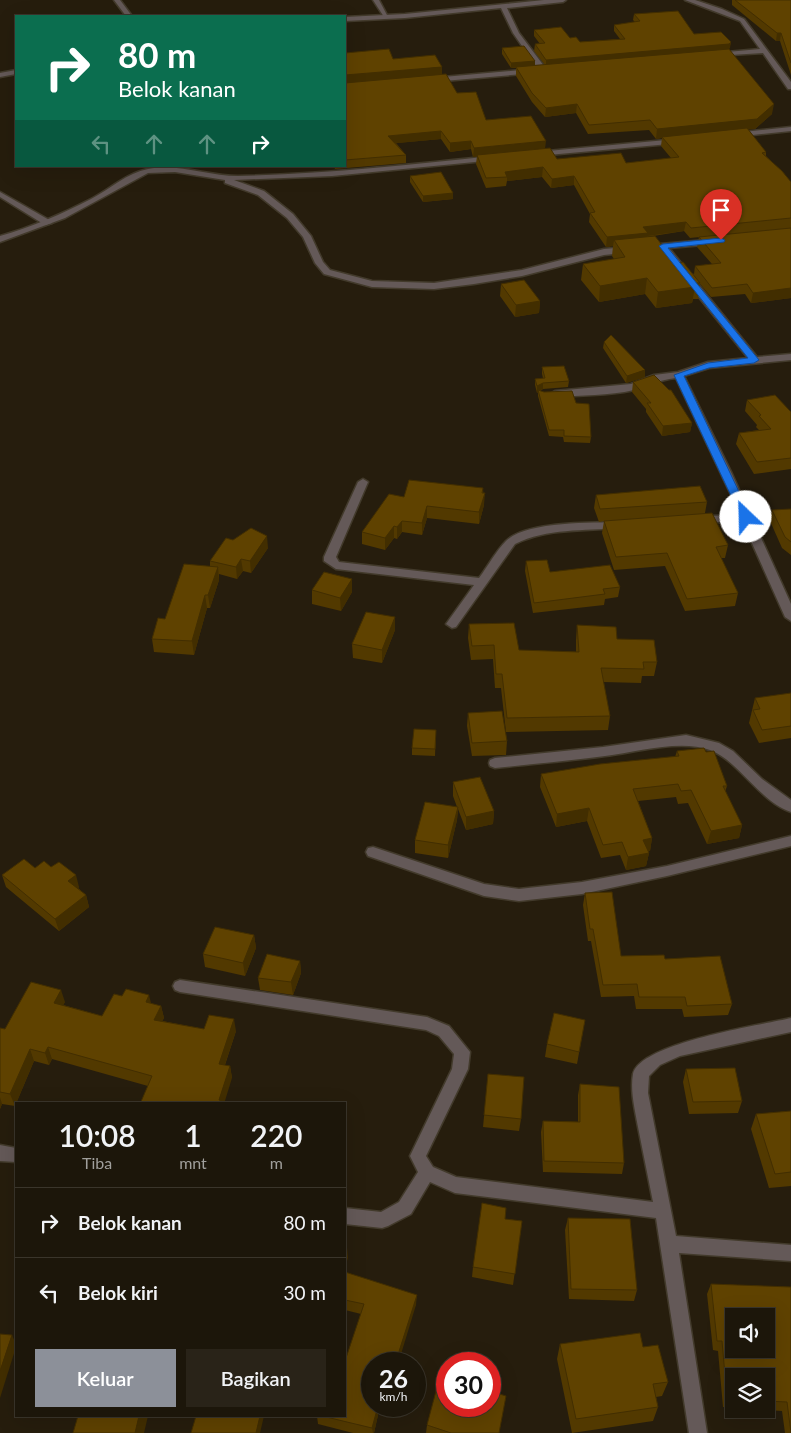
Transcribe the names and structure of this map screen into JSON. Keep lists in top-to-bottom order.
{
  "page": {
    "turn": ["80 m", "Belok kanan"],
    "eta": [
      "10:08",
      "Tiba",
      "1",
      "mnt",
      "220",
      "m"
    ],
    "list": [
      {
        "name": "Belok kanan",
        "value": "80 m"
      },
      {
        "name": "Belok kiri",
        "value": "30 m"
      }
    ],
    "buttons": ["Keluar", "Bagikan"],
    "speed": "26 km/h",
    "limit": "30"
  }
}
